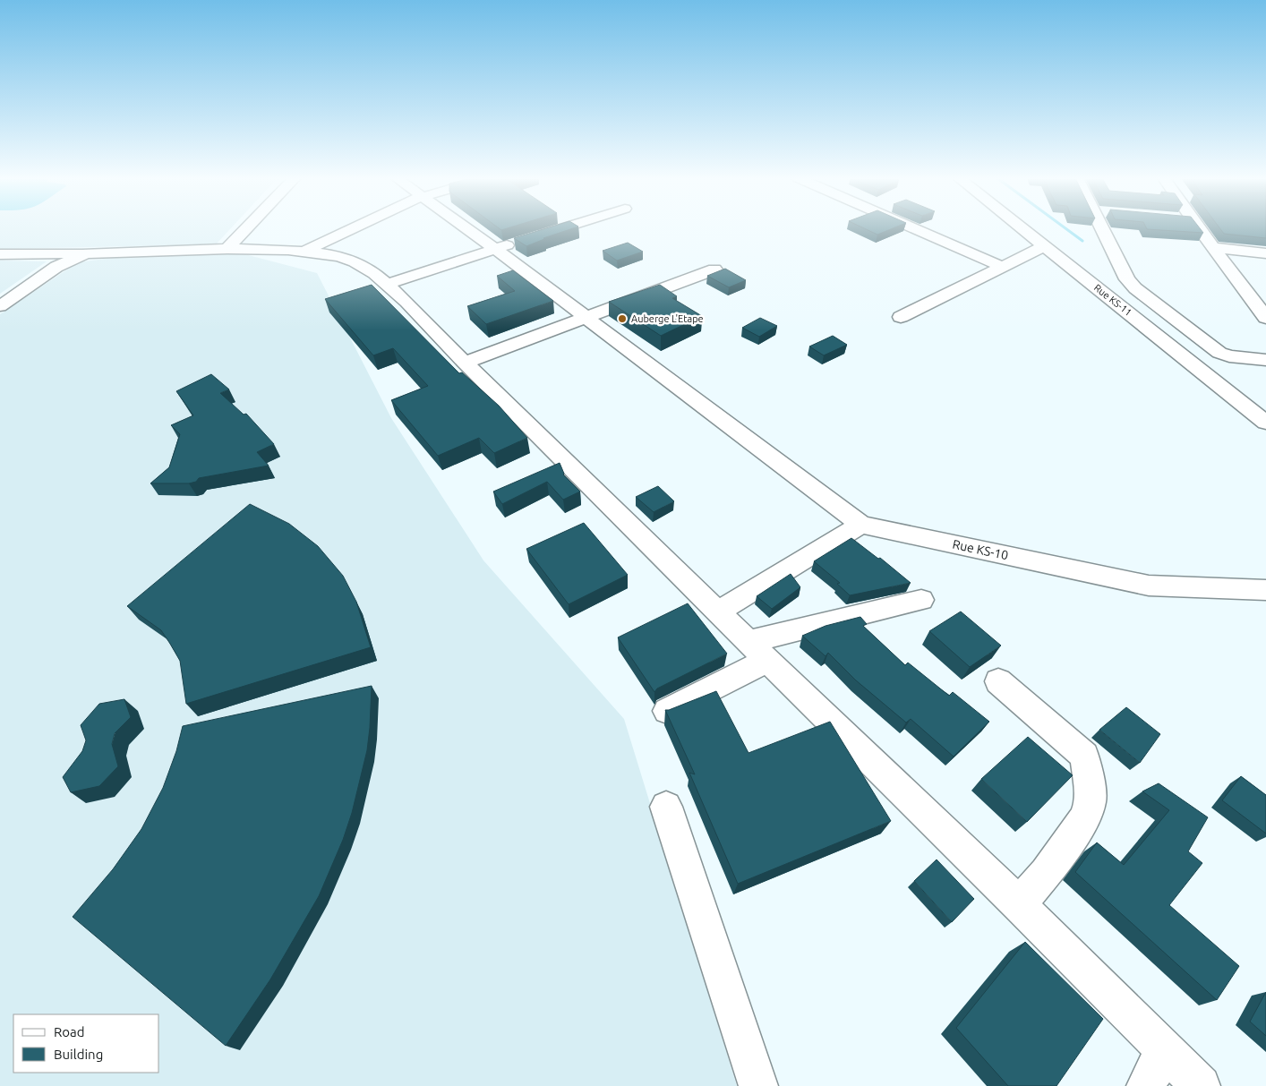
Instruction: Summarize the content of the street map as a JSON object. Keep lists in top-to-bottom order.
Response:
{
  "streets": {
    "street": ["Rue KS-11", "Rue KS-10"]
  },
  "places": ["Auberge L'Etape"],
  "legend": ["Road", "Building"]
}
